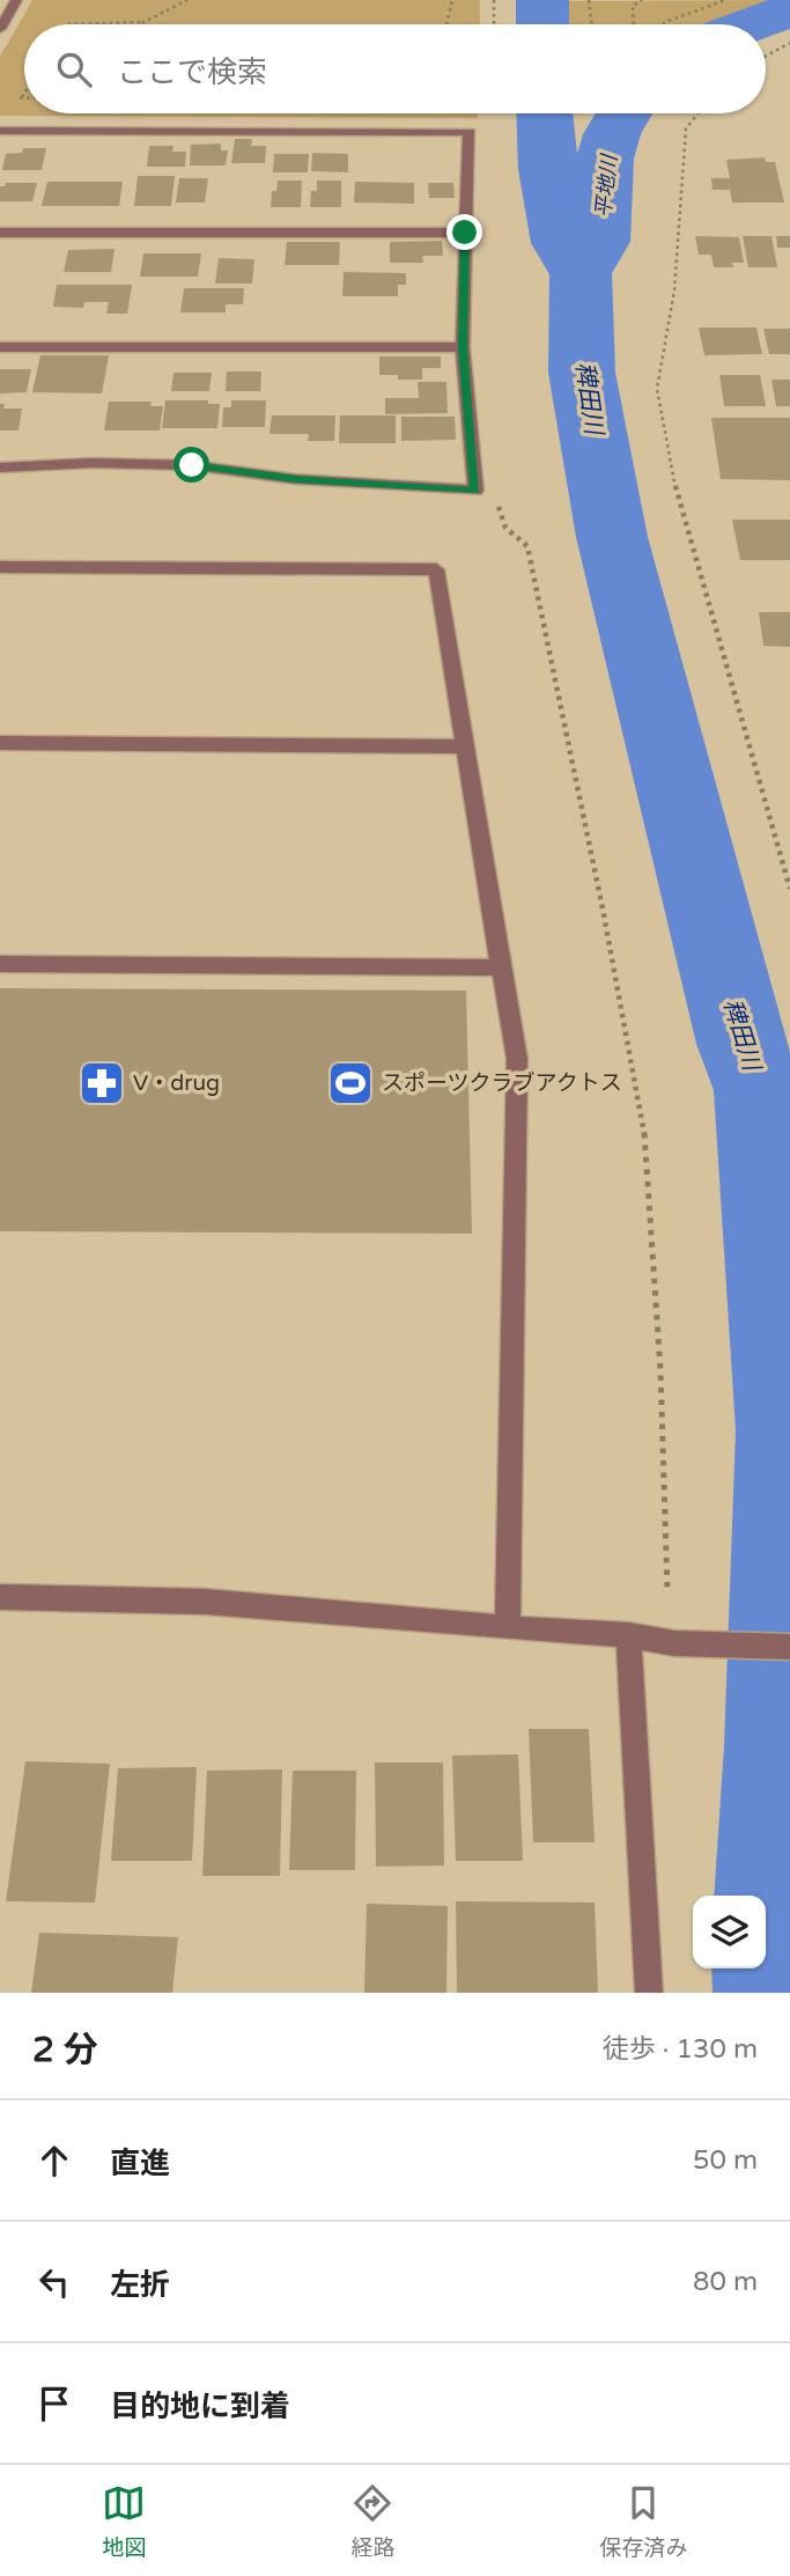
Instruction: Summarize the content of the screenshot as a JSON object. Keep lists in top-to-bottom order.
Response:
{
  "water": ["平地川", "稗田川"],
  "places": {
    "pharmacy": ["V・drug"],
    "sports": ["スポーツクラブアクトス"]
  },
  "page": {
    "search": "ここで検索",
    "heading": ["2 分", "徒歩 · 130 m"],
    "list": [
      ["直進", "50 m"],
      ["左折", "80 m"],
      "目的地に到着"
    ],
    "nav": ["地図", "経路", "保存済み"]
  }
}
